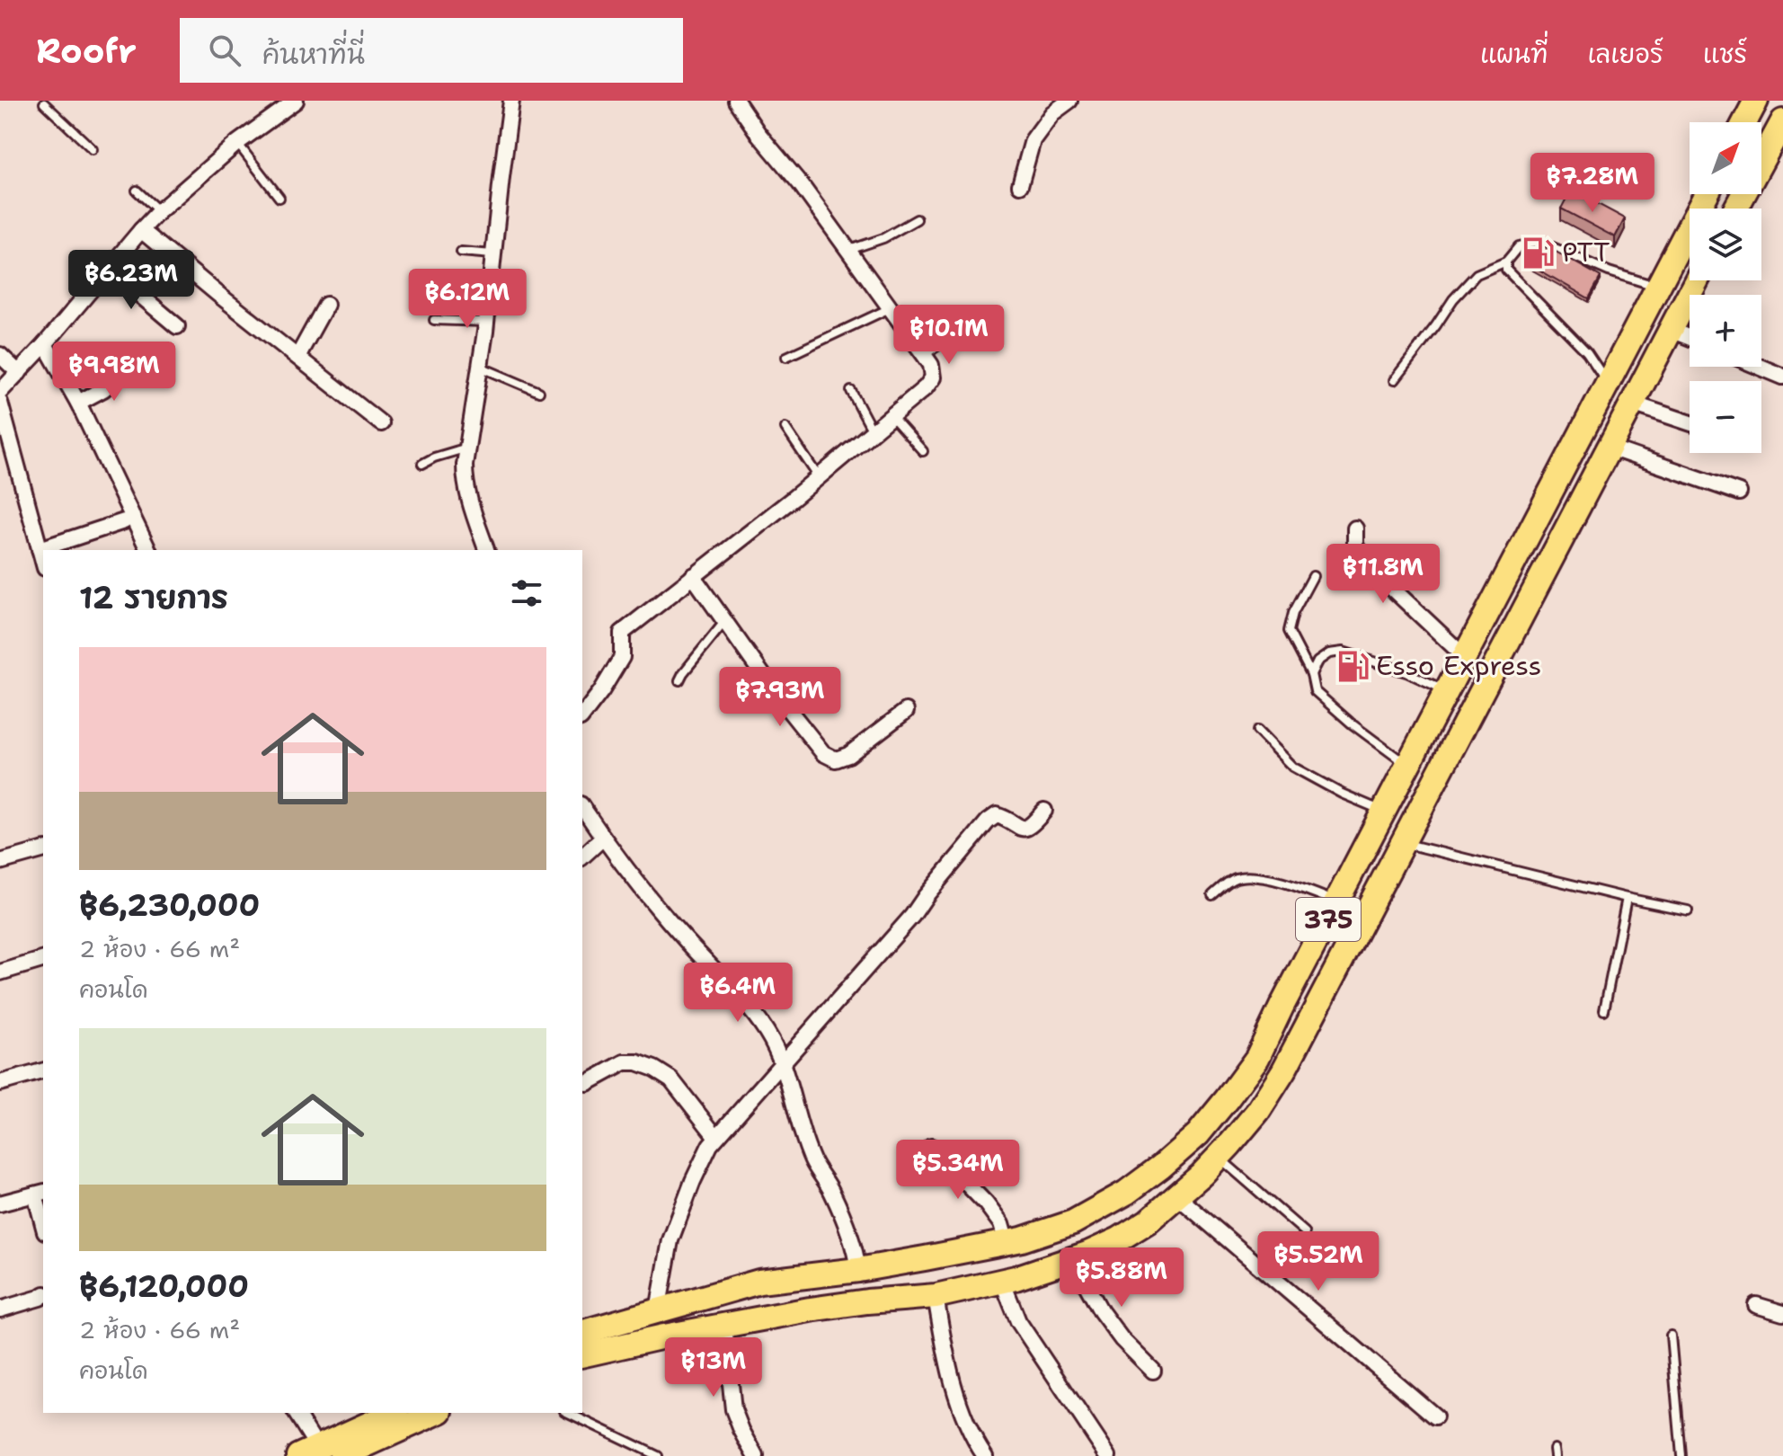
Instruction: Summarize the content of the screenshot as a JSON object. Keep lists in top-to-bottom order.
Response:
{
  "streets": {
    "main road": ["375"]
  },
  "places": {
    "fuel station": ["PTT", "Esso Express"]
  },
  "north": "top right",
  "page": {
    "header": "Roofr",
    "search": "ค้นหาที่นี่",
    "nav": ["แผนที่", "เลเยอร์", "แชร์"],
    "map_buttons": ["+", "−"],
    "price": [
      "฿7.28M",
      "฿6.23M",
      "฿6.12M",
      "฿10.1M",
      "฿9.98M",
      "฿11.8M",
      "฿7.93M",
      "฿6.4M",
      "฿5.34M",
      "฿5.52M",
      "฿5.88M",
      "฿13M"
    ],
    "heading": "12 รายการ",
    "list": [
      {
        "name": "฿6,230,000",
        "note": "2 ห้อง · 66 m² · คอนโด"
      },
      {
        "name": "฿6,120,000",
        "note": "2 ห้อง · 66 m² · คอนโด"
      }
    ]
  }
}
